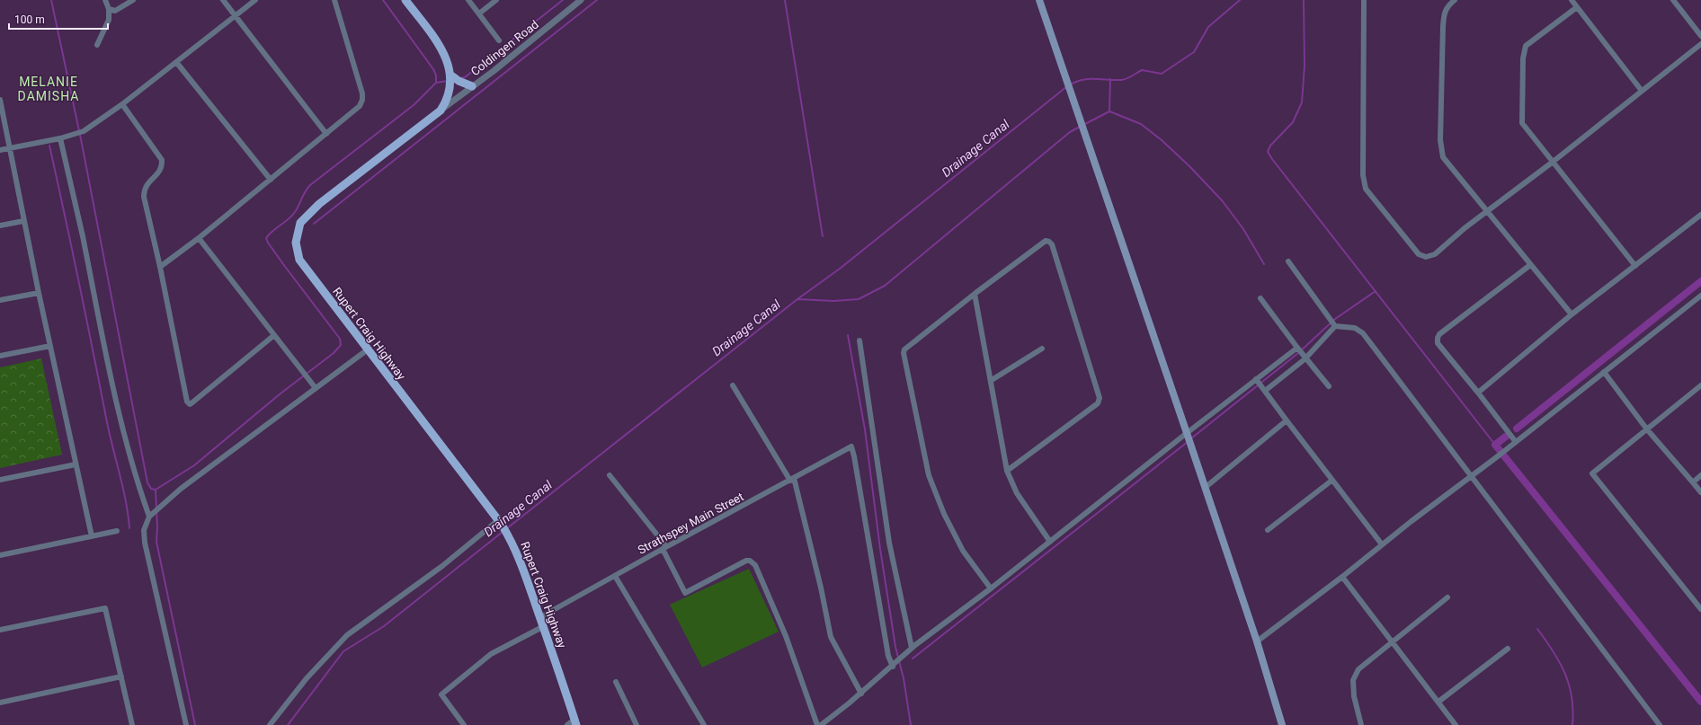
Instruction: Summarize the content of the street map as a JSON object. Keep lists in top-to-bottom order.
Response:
{
  "streets": {
    "main road": ["Rupert Craig Highway"],
    "street": ["Coldingen Road", "Strathspey Main Street"]
  },
  "crossings": [
    ["Coldingen Road", "Rupert Craig Highway"],
    ["Rupert Craig Highway", "Strathspey Main Street"]
  ],
  "districts": ["MELANIE DAMISHA"],
  "water": ["Drainage Canal"],
  "scale_bar": "100 m"
}
